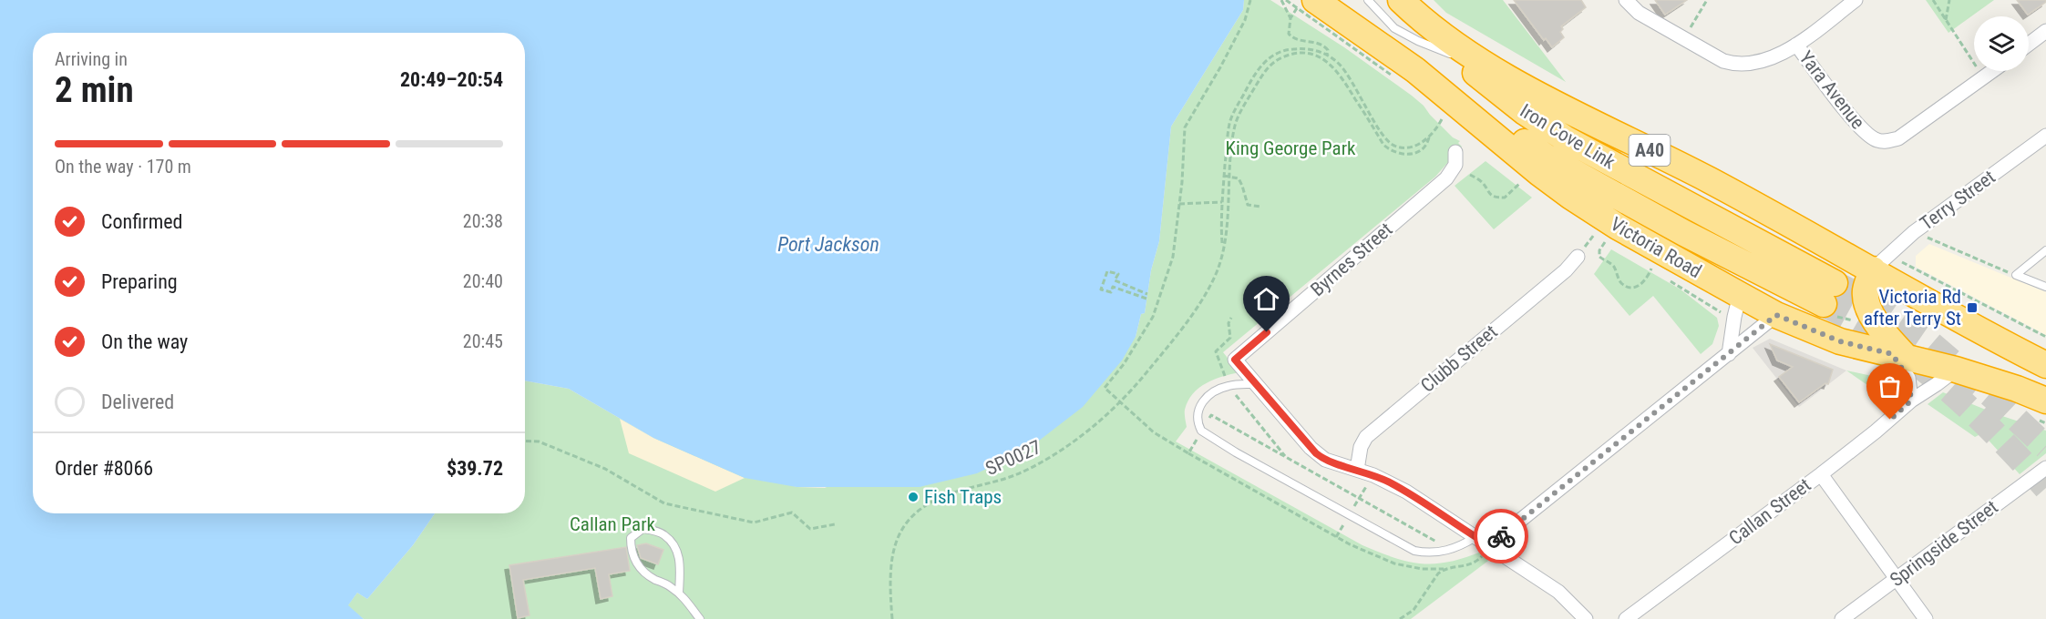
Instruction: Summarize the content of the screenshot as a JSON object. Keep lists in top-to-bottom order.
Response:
{
  "streets": {
    "highway": ["Iron Cove Link", "A40", "Victoria Road"],
    "street": [
      "Yara Avenue",
      "Terry Street",
      "Byrnes Street",
      "Clubb Street",
      "Callan Street",
      "Springside Street"
    ],
    "path": ["SP0027"]
  },
  "crossings": [
    ["Iron Cove Link", "Victoria Road"],
    ["Terry Street", "Victoria Road"],
    ["Victoria Road", "Callan Street"]
  ],
  "water": ["Port Jackson"],
  "parks": ["King George Park", "Callan Park"],
  "places": {
    "transit": ["Victoria Rd after Terry St"],
    "other": ["Fish Traps"]
  },
  "page": {
    "heading": ["2 min", "Arriving in", "20:49–20:54"],
    "panel": ["Order #8066", "$39.72"],
    "bar": "On the way · 170 m",
    "list": [
      ["Confirmed", "20:38"],
      ["Preparing", "20:40"],
      ["On the way", "20:45"],
      "Delivered"
    ]
  }
}
